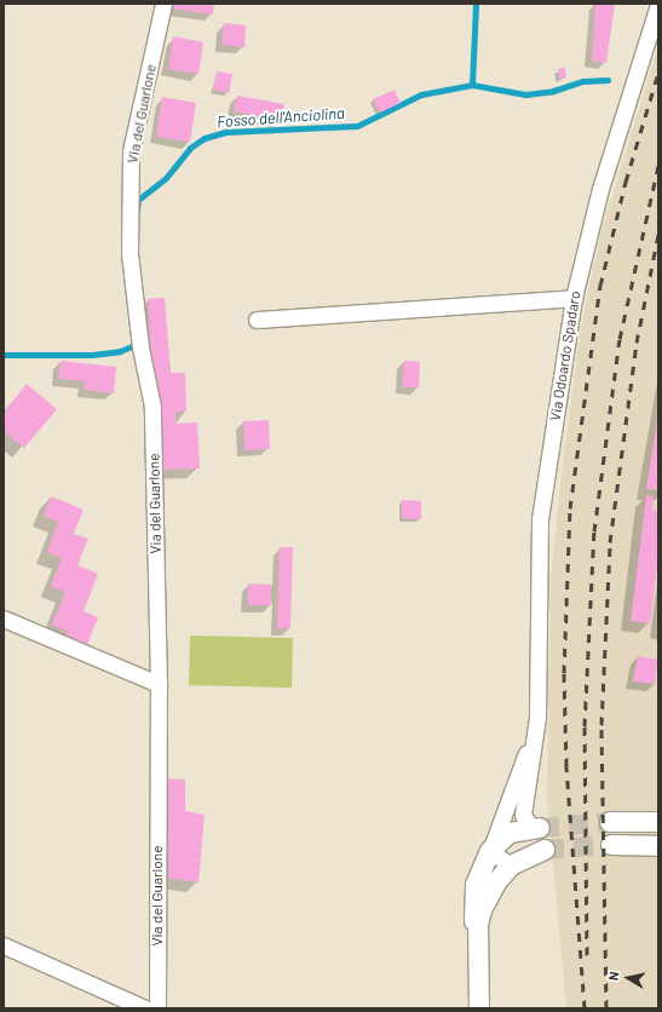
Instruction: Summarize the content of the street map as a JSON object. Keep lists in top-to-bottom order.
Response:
{
  "streets": {
    "street": ["Via del Guarlone", "Via Odoardo Spadaro"]
  },
  "water": ["Fosso dell'Anciolina"],
  "north": "left"
}
